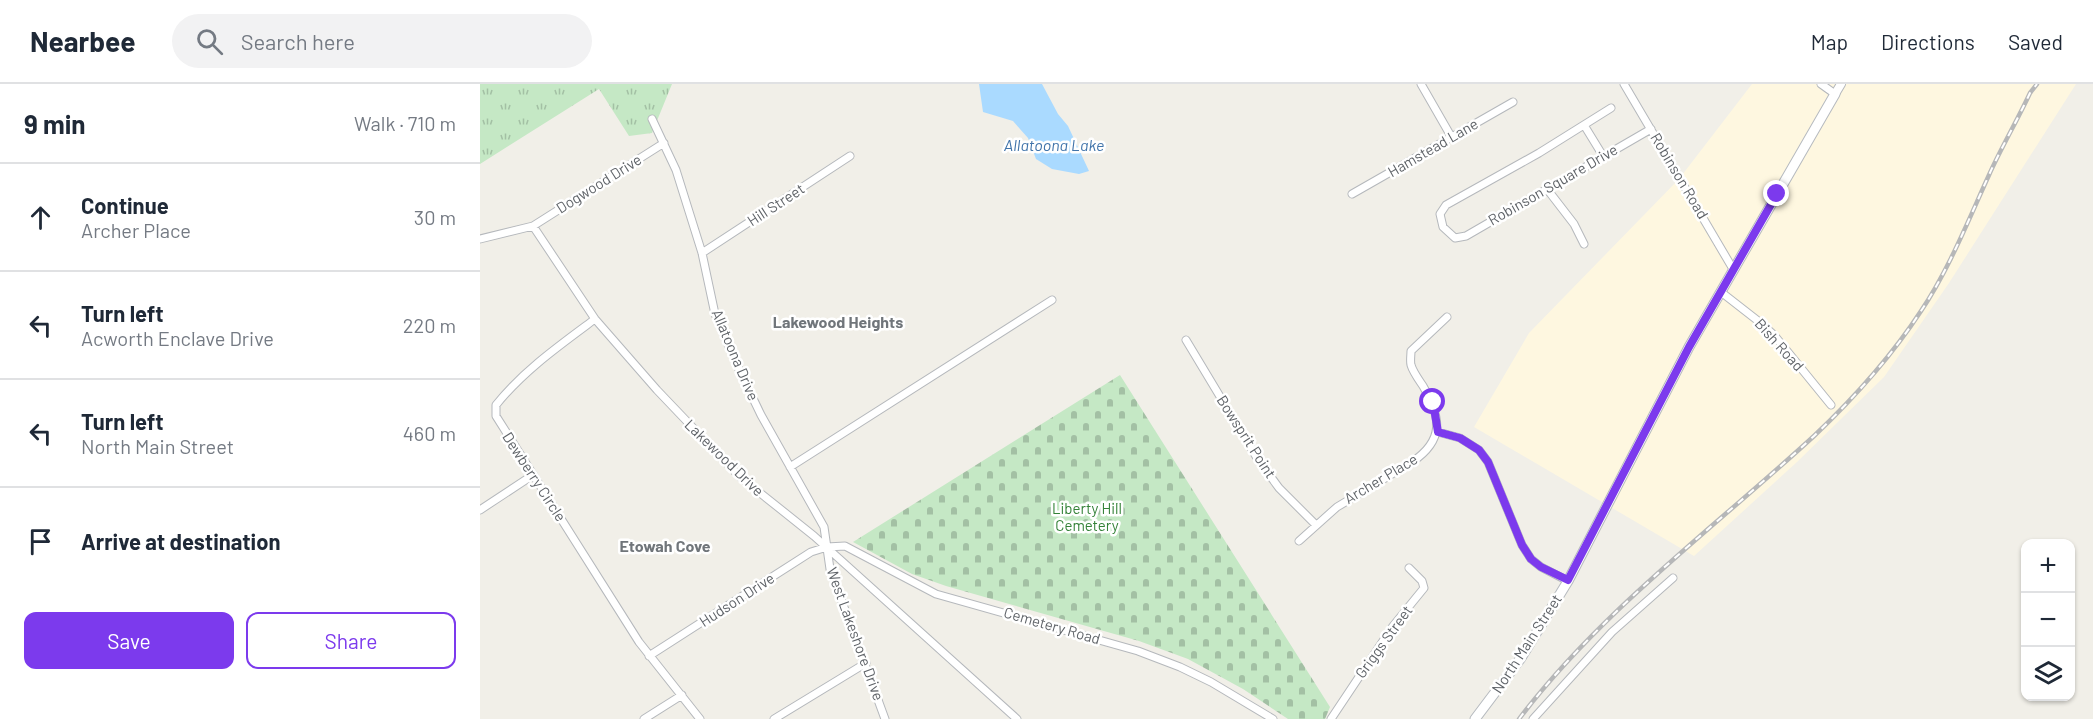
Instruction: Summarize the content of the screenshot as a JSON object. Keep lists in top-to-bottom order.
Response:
{
  "streets": {
    "main road": ["North Main Street"],
    "street": [
      "Hamstead Lane",
      "Robinson Road",
      "Dogwood Drive",
      "Robinson Square Drive",
      "Hill Street",
      "Bish Road",
      "Allatoona Drive",
      "Bowsprit Point",
      "Lakewood Drive",
      "Dewberry Circle",
      "Archer Place",
      "Hudson Drive",
      "Cemetery Road",
      "West Lakeshore Drive",
      "Griggs Street"
    ]
  },
  "crossings": [
    ["Robinson Road", "Robinson Square Drive"],
    ["Robinson Road", "North Main Street"],
    ["Dogwood Drive", "Allatoona Drive"],
    ["Dogwood Drive", "Lakewood Drive"],
    ["Hill Street", "Allatoona Drive"],
    ["Bish Road", "North Main Street"],
    ["Allatoona Drive", "Lakewood Drive"],
    ["Allatoona Drive", "Hudson Drive"],
    ["Allatoona Drive", "Cemetery Road"],
    ["Allatoona Drive", "West Lakeshore Drive"],
    ["Bowsprit Point", "Archer Place"],
    ["Lakewood Drive", "Dewberry Circle"],
    ["Lakewood Drive", "Hudson Drive"],
    ["Lakewood Drive", "Cemetery Road"],
    ["Lakewood Drive", "West Lakeshore Drive"],
    ["Dewberry Circle", "Hudson Drive"],
    ["Hudson Drive", "Cemetery Road"],
    ["Hudson Drive", "West Lakeshore Drive"],
    ["Cemetery Road", "West Lakeshore Drive"]
  ],
  "districts": ["Lakewood Heights", "Etowah Cove"],
  "water": ["Allatoona Lake"],
  "parks": ["Liberty Hill Cemetery"],
  "page": {
    "header": "Nearbee",
    "search": "Search here",
    "nav": ["Map", "Directions", "Saved"],
    "heading": ["9 min", "Walk · 710 m"],
    "list": [
      ["Continue", "Archer Place", "30 m"],
      ["Turn left", "Acworth Enclave Drive", "220 m"],
      ["Turn left", "North Main Street", "460 m"],
      "Arrive at destination"
    ],
    "map_buttons": ["+", "−"],
    "buttons": ["Save", "Share"]
  }
}
